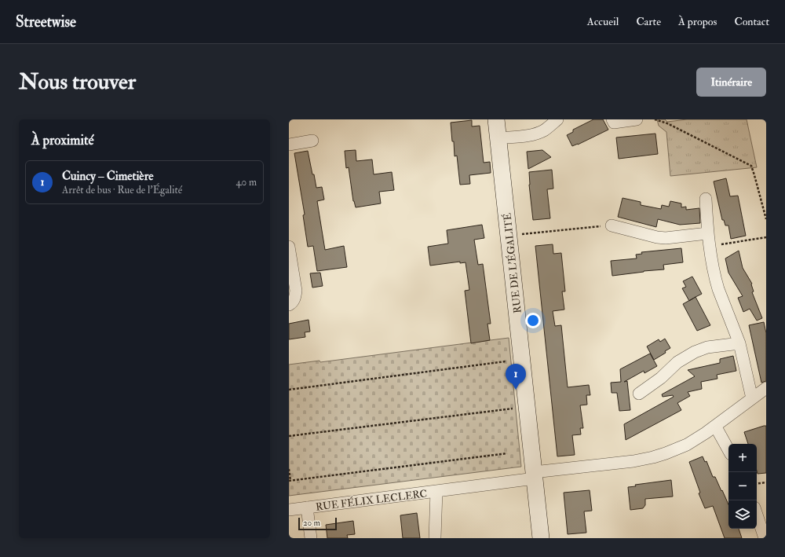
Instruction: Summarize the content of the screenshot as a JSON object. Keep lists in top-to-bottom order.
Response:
{
  "streets": {
    "street": ["RUE DE L'ÉGALITÉ", "RUE FÉLIX LECLERC"]
  },
  "crossings": [
    ["RUE DE L'ÉGALITÉ", "RUE FÉLIX LECLERC"]
  ],
  "scale_bar": "20 m",
  "page": {
    "header": "Streetwise",
    "nav": [
      "Accueil",
      "Carte",
      "À propos",
      "Contact"
    ],
    "buttons": "Itinéraire",
    "title": "Nous trouver",
    "heading": "À proximité",
    "list": [
      {
        "mark": "1",
        "name": "Cuincy – Cimetière",
        "note": "Arrêt de bus · Rue de l'Égalité",
        "value": "40 m"
      }
    ],
    "pins": "1",
    "map_buttons": ["+", "−"],
    "scale": "20 m"
  }
}
